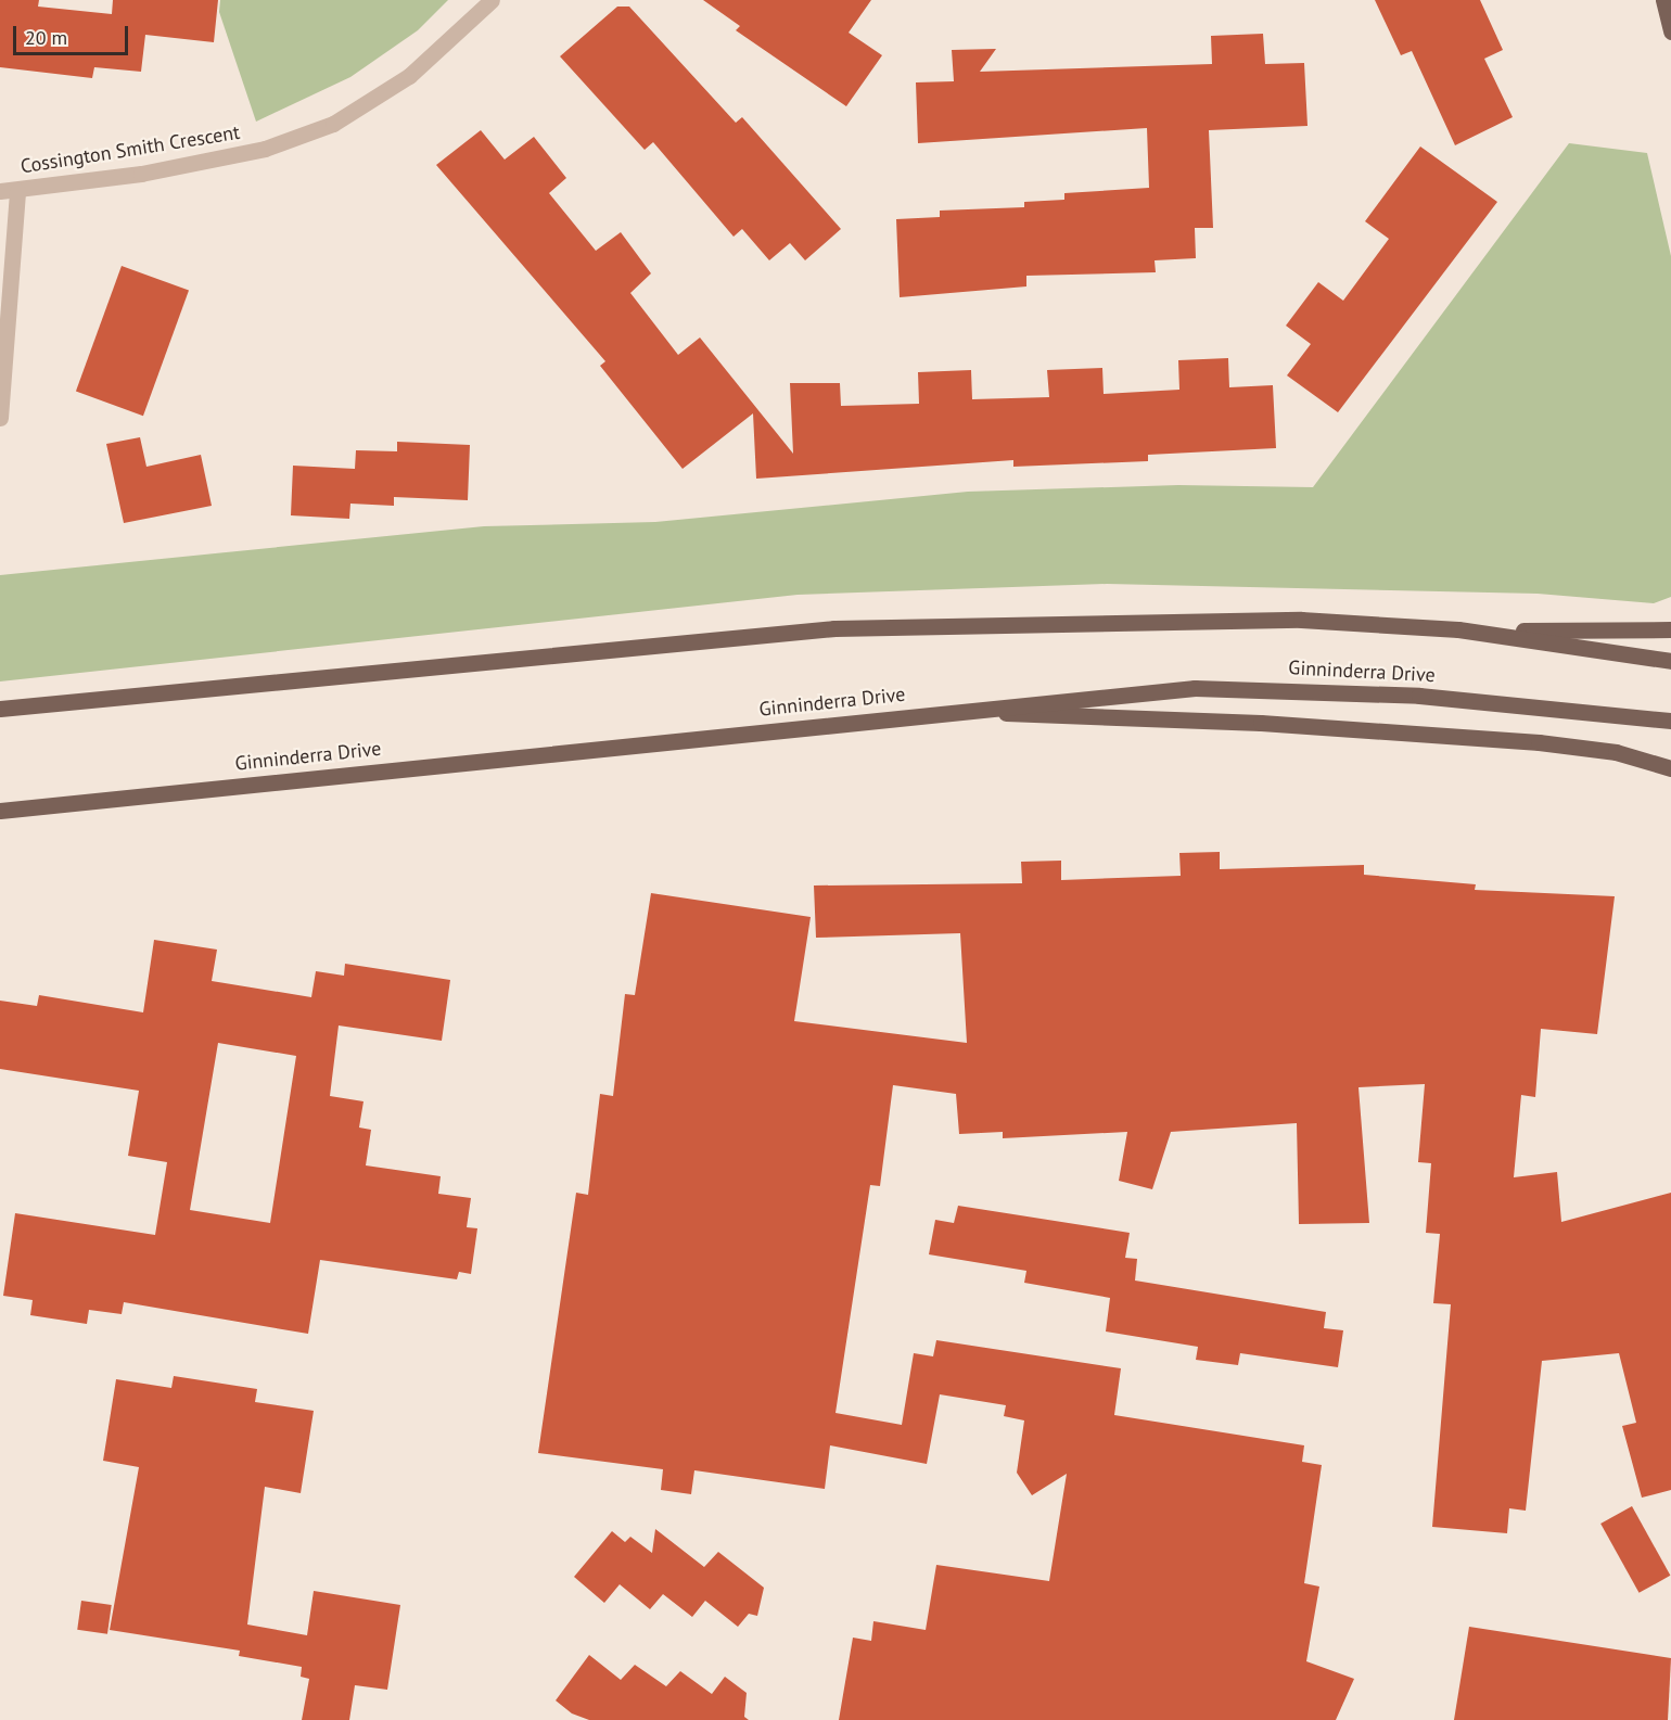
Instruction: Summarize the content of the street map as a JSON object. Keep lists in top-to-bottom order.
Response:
{
  "streets": {
    "main road": ["Ginninderra Drive"],
    "street": ["Cossington Smith Crescent"]
  },
  "scale_bar": "20 m"
}
